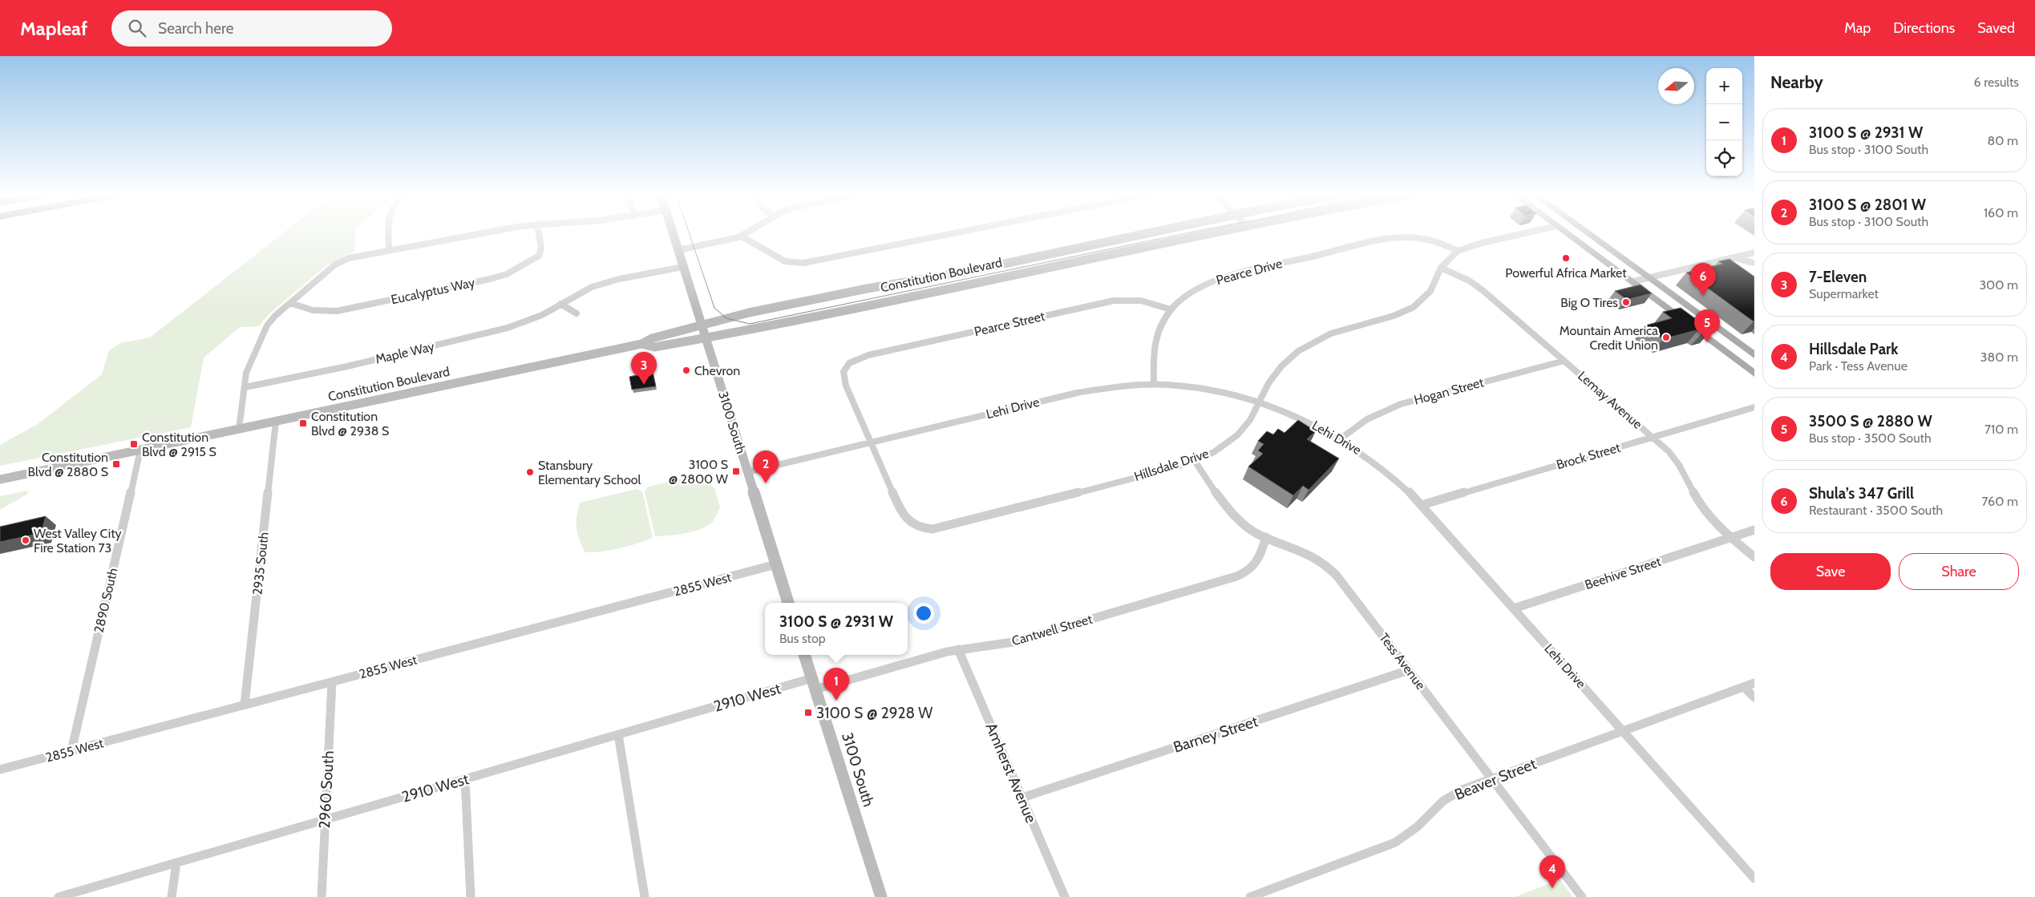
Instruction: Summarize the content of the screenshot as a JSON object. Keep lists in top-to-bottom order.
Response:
{
  "streets": {
    "main road": ["Constitution Boulevard", "3100 South"],
    "street": [
      "Pearce Drive",
      "Eucalyptus Way",
      "Pearce Street",
      "Maple Way",
      "Hogan Street",
      "Lemay Avenue",
      "Lehi Drive",
      "Brock Street",
      "Hillsdale Drive",
      "2935 South",
      "Beehive Street",
      "2855 West",
      "2890 South",
      "Cantwell Street",
      "Tess Avenue",
      "2910 West",
      "Barney Street",
      "Amherst Avenue",
      "Beaver Street",
      "2960 South"
    ]
  },
  "crossings": [
    ["Pearce Drive", "Pearce Street"],
    ["Pearce Drive", "Lehi Drive"],
    ["Pearce Drive", "Hillsdale Drive"],
    ["Constitution Boulevard", "3100 South"],
    ["Constitution Boulevard", "2935 South"],
    ["Constitution Boulevard", "2890 South"],
    ["Maple Way", "3100 South"],
    ["Hogan Street", "Lemay Avenue"],
    ["Hogan Street", "Lehi Drive"],
    ["Lemay Avenue", "Brock Street"],
    ["Lemay Avenue", "Hillsdale Drive"],
    ["Lemay Avenue", "Beehive Street"],
    ["Lehi Drive", "3100 South"],
    ["Lehi Drive", "Brock Street"],
    ["Lehi Drive", "Hillsdale Drive"],
    ["Lehi Drive", "Beehive Street"],
    ["Lehi Drive", "Beaver Street"],
    ["3100 South", "2855 West"],
    ["3100 South", "Cantwell Street"],
    ["3100 South", "2910 West"],
    ["Hillsdale Drive", "Tess Avenue"],
    ["2935 South", "2855 West"],
    ["2855 West", "2890 South"],
    ["2855 West", "2960 South"],
    ["Cantwell Street", "Tess Avenue"],
    ["Cantwell Street", "2910 West"],
    ["Cantwell Street", "Amherst Avenue"],
    ["Tess Avenue", "Barney Street"],
    ["Tess Avenue", "Beaver Street"],
    ["2910 West", "2960 South"],
    ["Barney Street", "Amherst Avenue"]
  ],
  "places": {
    "other": [
      "Powerful Africa Market",
      "Big O Tires",
      "Mountain America Credit Union",
      "Chevron",
      "Stansbury Elementary School",
      "West Valley City Fire Station 73"
    ],
    "transit": [
      "Constitution Blvd @ 2938 S",
      "Constitution Blvd @ 2915 S",
      "Constitution Blvd @ 2880 S",
      "3100 S @ 2800 W",
      "3100 S @ 2928 W"
    ]
  },
  "north": "left",
  "page": {
    "header": "Mapleaf",
    "search": "Search here",
    "nav": ["Map", "Directions", "Saved"],
    "heading": ["Nearby", "6 results"],
    "map_buttons": ["+", "−"],
    "list": [
      {
        "mark": "1",
        "name": "3100 S @ 2931 W",
        "note": "Bus stop · 3100 South",
        "value": "80 m"
      },
      {
        "mark": "2",
        "name": "3100 S @ 2801 W",
        "note": "Bus stop · 3100 South",
        "value": "160 m"
      },
      {
        "mark": "3",
        "name": "7-Eleven",
        "note": "Supermarket",
        "value": "300 m"
      },
      {
        "mark": "4",
        "name": "Hillsdale Park",
        "note": "Park · Tess Avenue",
        "value": "380 m"
      },
      {
        "mark": "5",
        "name": "3500 S @ 2880 W",
        "note": "Bus stop · 3500 South",
        "value": "710 m"
      },
      {
        "mark": "6",
        "name": "Shula’s 347 Grill",
        "note": "Restaurant · 3500 South",
        "value": "760 m"
      }
    ],
    "pins": [
      "6",
      "5",
      "3",
      "2",
      "1",
      "4"
    ],
    "buttons": ["Save", "Share"],
    "popup": ["3100 S @ 2931 W", "Bus stop"]
  }
}
